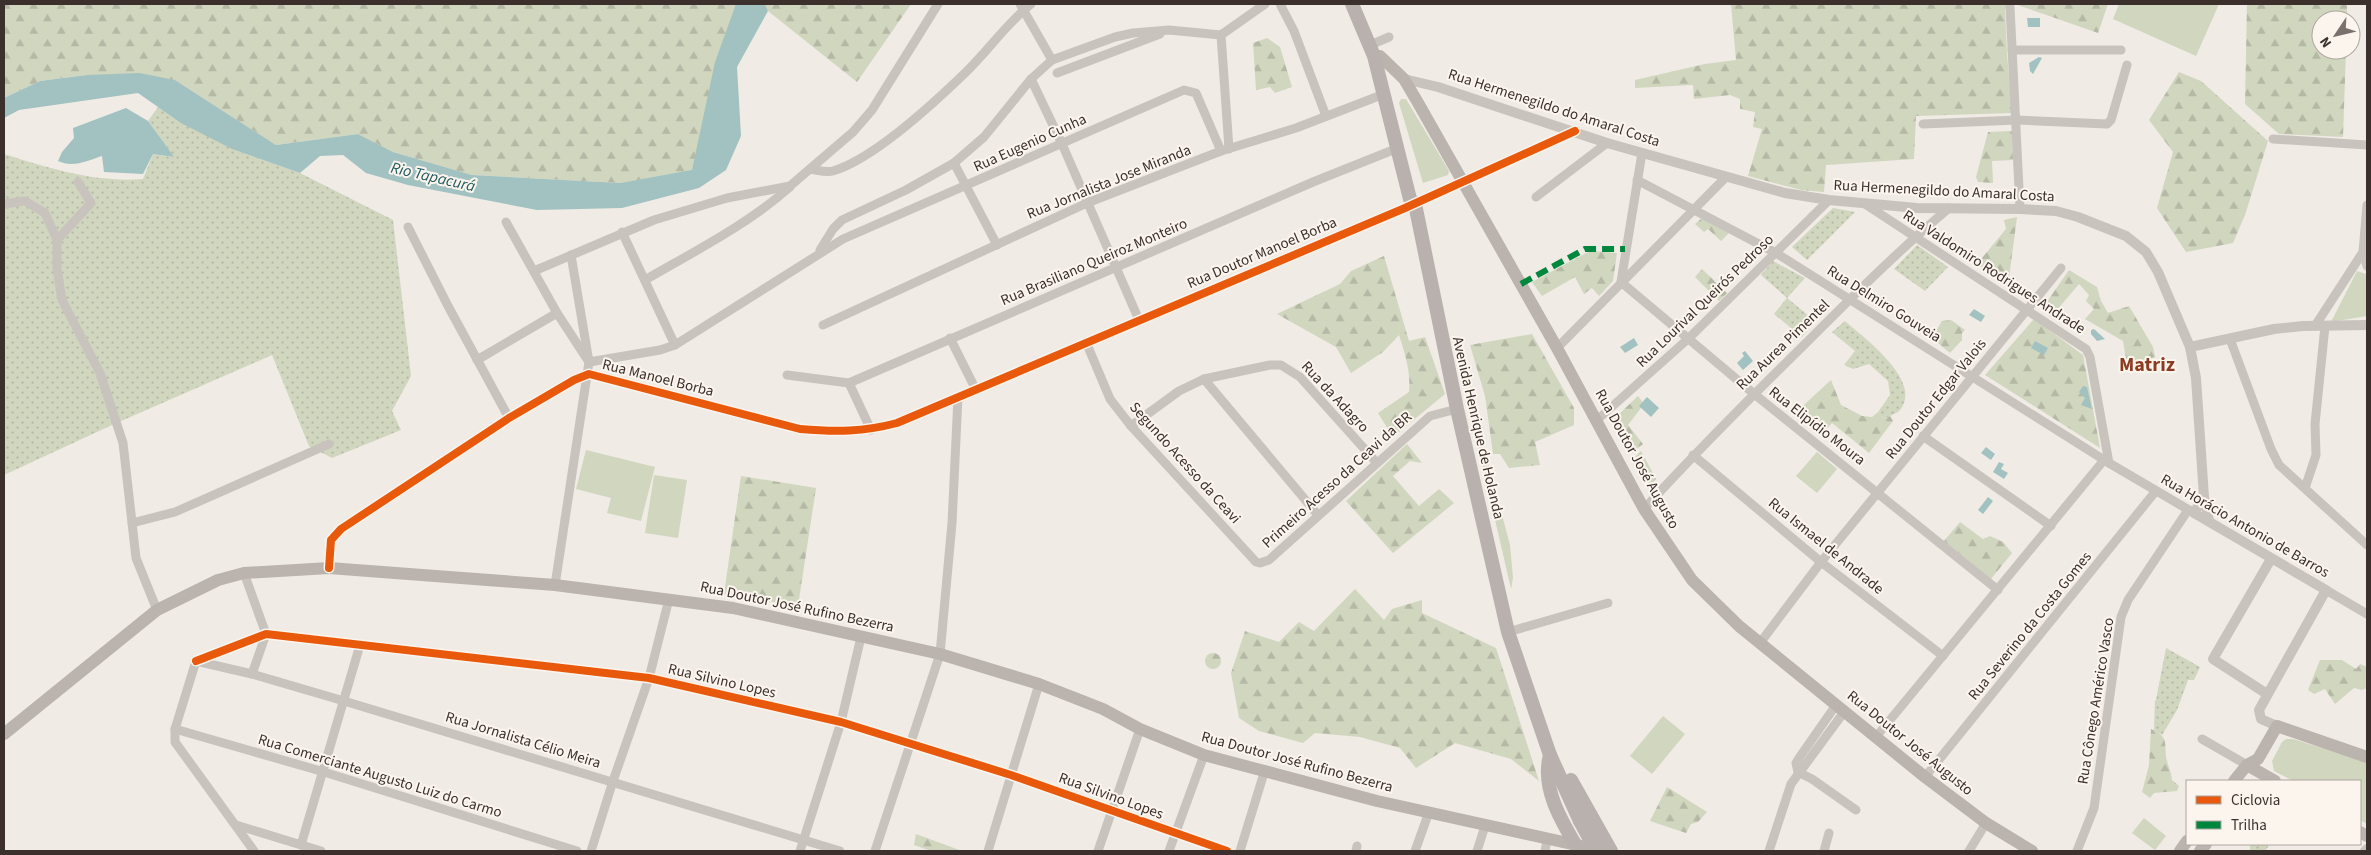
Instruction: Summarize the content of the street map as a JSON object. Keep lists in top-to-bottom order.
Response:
{
  "streets": {
    "main road": ["Avenida Henrique de Holanda", "Rua Doutor José Augusto", "Rua Doutor José Rufino Bezerra"],
    "street": [
      "Rua Hermenegildo do Amaral Costa",
      "Rua Eugenio Cunha",
      "Rua Jornalista Jose Miranda",
      "Rua Doutor Manoel Borba",
      "Rua Brasiliano Queiroz Monteiro",
      "Rua Valdomiro Rodrigues Andrade",
      "Rua Lourival Queirós Pedroso",
      "Rua Delmiro Gouveia",
      "Rua Aurea Pimentel",
      "Rua Manoel Borba",
      "Rua da Adagro",
      "Rua Doutor Edgar Valois",
      "Rua Elipídio Moura",
      "Segundo Acesso da Ceavi",
      "Primeiro Acesso da Ceavi da BR",
      "Rua Horácio Antonio de Barros",
      "Rua Ismael de Andrade",
      "Rua Severino da Costa Gomes",
      "Rua Silvino Lopes",
      "Rua Cônego Américo Vasco",
      "Rua Jornalista Célio Meira",
      "Rua Comerciante Augusto Luiz do Carmo"
    ]
  },
  "crossings": [
    ["Rua Hermenegildo do Amaral Costa", "Rua Doutor Manoel Borba"],
    ["Rua Hermenegildo do Amaral Costa", "Rua Valdomiro Rodrigues Andrade"],
    ["Rua Hermenegildo do Amaral Costa", "Rua Lourival Queirós Pedroso"],
    ["Rua Hermenegildo do Amaral Costa", "Rua Aurea Pimentel"],
    ["Rua Hermenegildo do Amaral Costa", "Rua Doutor José Augusto"],
    ["Rua Hermenegildo do Amaral Costa", "Rua Horácio Antonio de Barros"],
    ["Rua Eugenio Cunha", "Rua Jornalista Jose Miranda"],
    ["Rua Jornalista Jose Miranda", "Avenida Henrique de Holanda"],
    ["Rua Doutor Manoel Borba", "Rua Manoel Borba"],
    ["Rua Doutor Manoel Borba", "Avenida Henrique de Holanda"],
    ["Rua Doutor Manoel Borba", "Rua Doutor José Augusto"],
    ["Rua Doutor Manoel Borba", "Segundo Acesso da Ceavi"],
    ["Rua Brasiliano Queiroz Monteiro", "Avenida Henrique de Holanda"],
    ["Rua Valdomiro Rodrigues Andrade", "Rua Delmiro Gouveia"],
    ["Rua Valdomiro Rodrigues Andrade", "Rua Aurea Pimentel"],
    ["Rua Valdomiro Rodrigues Andrade", "Rua Doutor Edgar Valois"],
    ["Rua Valdomiro Rodrigues Andrade", "Rua Horácio Antonio de Barros"],
    ["Rua Lourival Queirós Pedroso", "Rua Delmiro Gouveia"],
    ["Rua Lourival Queirós Pedroso", "Rua Elipídio Moura"],
    ["Rua Lourival Queirós Pedroso", "Rua Doutor José Augusto"],
    ["Rua Delmiro Gouveia", "Rua Aurea Pimentel"],
    ["Rua Delmiro Gouveia", "Rua Doutor Edgar Valois"],
    ["Rua Delmiro Gouveia", "Rua Horácio Antonio de Barros"],
    ["Rua Aurea Pimentel", "Rua Elipídio Moura"],
    ["Rua Aurea Pimentel", "Rua Doutor José Augusto"],
    ["Rua Aurea Pimentel", "Rua Ismael de Andrade"],
    ["Rua Manoel Borba", "Rua Doutor José Rufino Bezerra"],
    ["Rua da Adagro", "Segundo Acesso da Ceavi"],
    ["Rua da Adagro", "Primeiro Acesso da Ceavi da BR"],
    ["Rua Doutor Edgar Valois", "Rua Elipídio Moura"],
    ["Rua Doutor Edgar Valois", "Rua Doutor José Augusto"],
    ["Rua Doutor Edgar Valois", "Rua Ismael de Andrade"],
    ["Avenida Henrique de Holanda", "Primeiro Acesso da Ceavi da BR"],
    ["Rua Doutor José Augusto", "Rua Severino da Costa Gomes"],
    ["Segundo Acesso da Ceavi", "Primeiro Acesso da Ceavi da BR"],
    ["Rua Horácio Antonio de Barros", "Rua Severino da Costa Gomes"],
    ["Rua Horácio Antonio de Barros", "Rua Cônego Américo Vasco"],
    ["Rua Silvino Lopes", "Rua Jornalista Célio Meira"]
  ],
  "districts": ["Matriz"],
  "water": ["Rio Tapacurá"],
  "legend": ["Ciclovia", "Trilha"],
  "north": "bottom left"
}
